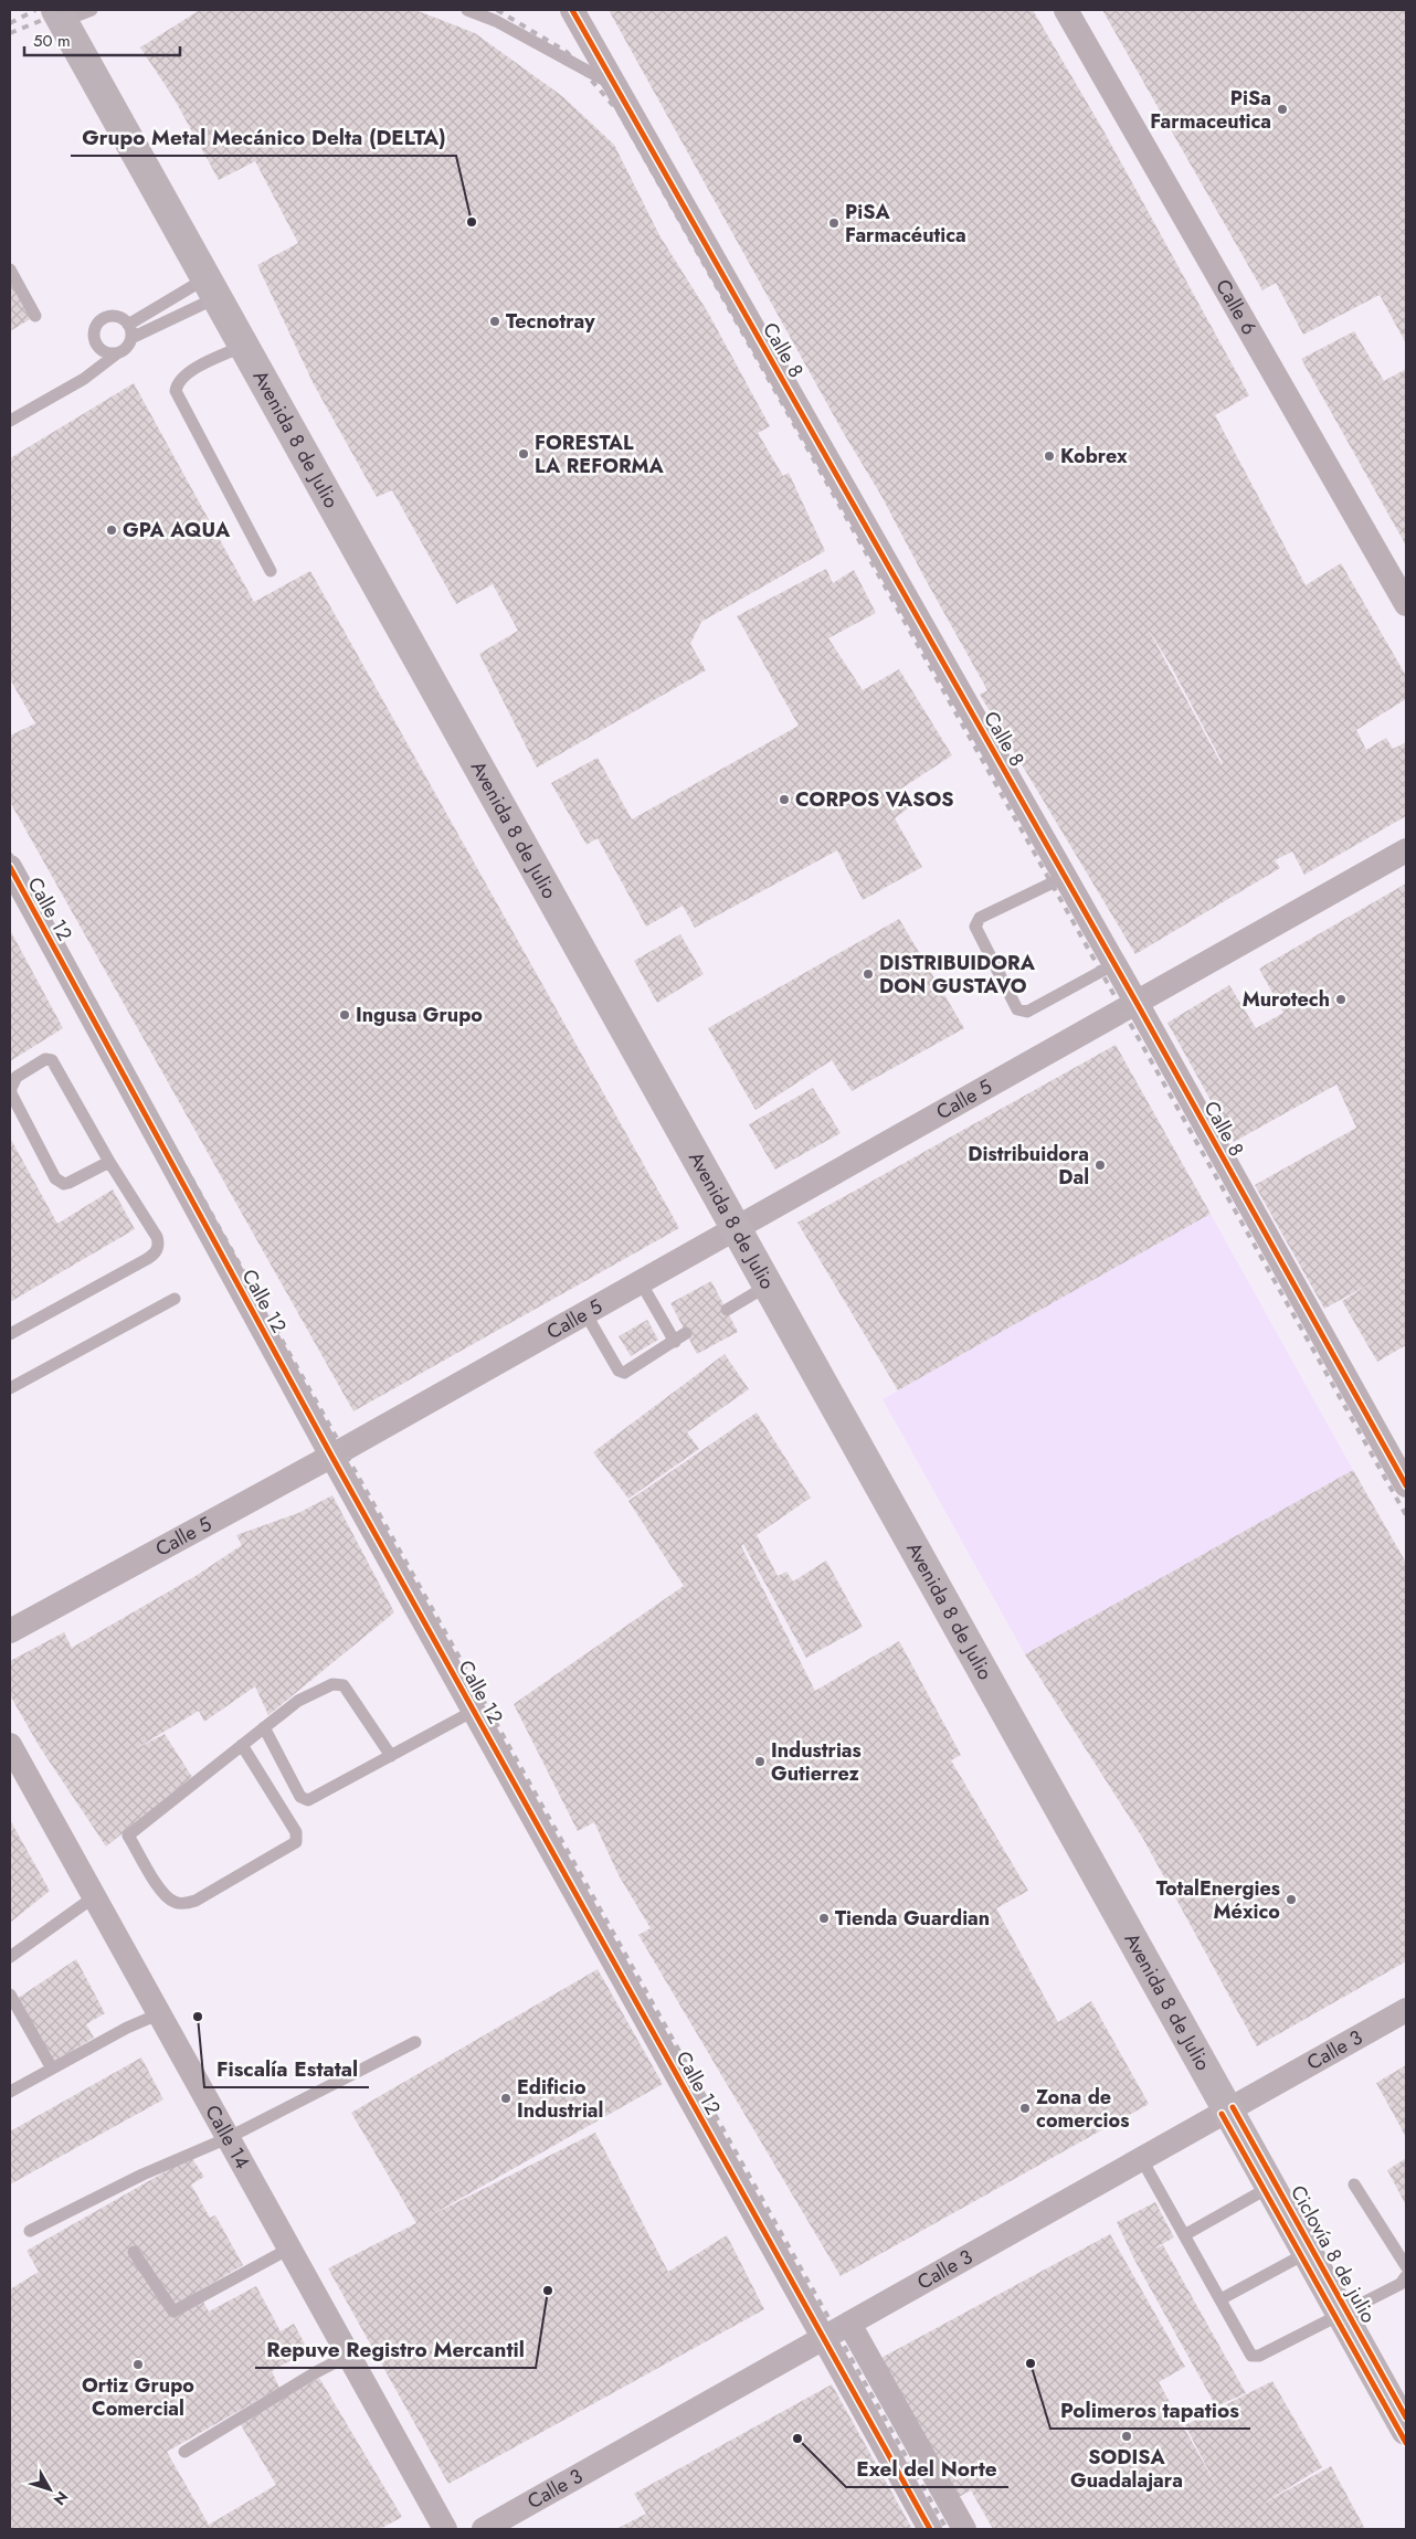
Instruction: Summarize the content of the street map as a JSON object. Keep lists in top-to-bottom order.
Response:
{
  "streets": {
    "main road": ["Avenida 8 de Julio"],
    "street": [
      "Calle 6",
      "Calle 8",
      "Calle 12",
      "Calle 5",
      "Calle 3",
      "Calle 14"
    ],
    "cycle path": ["Ciclovía 8 de julio"]
  },
  "crossings": [
    ["Calle 8", "Calle 5"],
    ["Avenida 8 de Julio", "Calle 5"],
    ["Avenida 8 de Julio", "Calle 3"],
    ["Calle 12", "Calle 5"],
    ["Calle 12", "Calle 3"]
  ],
  "places": [
    "PiSa Farmaceutica",
    "Grupo Metal Mecánico Delta (DELTA)",
    "PiSA Farmacéutica",
    "Tecnotray",
    "FORESTAL LA REFORMA",
    "Kobrex",
    "GPA AQUA",
    "CORPOS VASOS",
    "DISTRIBUIDORA DON GUSTAVO",
    "Murotech",
    "Ingusa Grupo",
    "Distribuidora Dal",
    "Industrias Gutierrez",
    "TotalEnergies México",
    "Tienda Guardian",
    "Fiscalía Estatal",
    "Edificio Industrial",
    "Zona de comercios",
    "Repuve Registro Mercantil",
    "Polimeros tapatios",
    "Ortiz Grupo Comercial",
    "SODISA Guadalajara",
    "Exel del Norte"
  ],
  "scale_bar": "50 m",
  "north": "bottom right"
}
